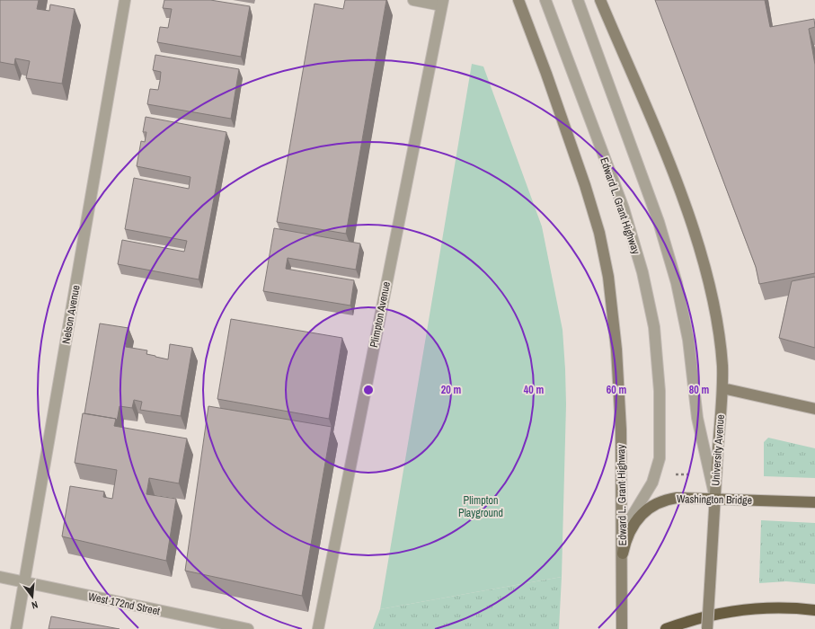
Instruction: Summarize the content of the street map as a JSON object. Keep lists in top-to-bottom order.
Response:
{
  "streets": {
    "main road": ["Edward L. Grant Highway", "University Avenue", "Washington Bridge"],
    "street": ["Nelson Avenue", "Plimpton Avenue", "West 172nd Street"]
  },
  "crossings": [
    ["Edward L. Grant Highway", "Washington Bridge"],
    ["Nelson Avenue", "West 172nd Street"],
    ["University Avenue", "Washington Bridge"]
  ],
  "parks": ["Plimpton Playground"],
  "north": "bottom",
  "rings": [
    "20 m",
    "40 m",
    "60 m",
    "80 m"
  ]
}
